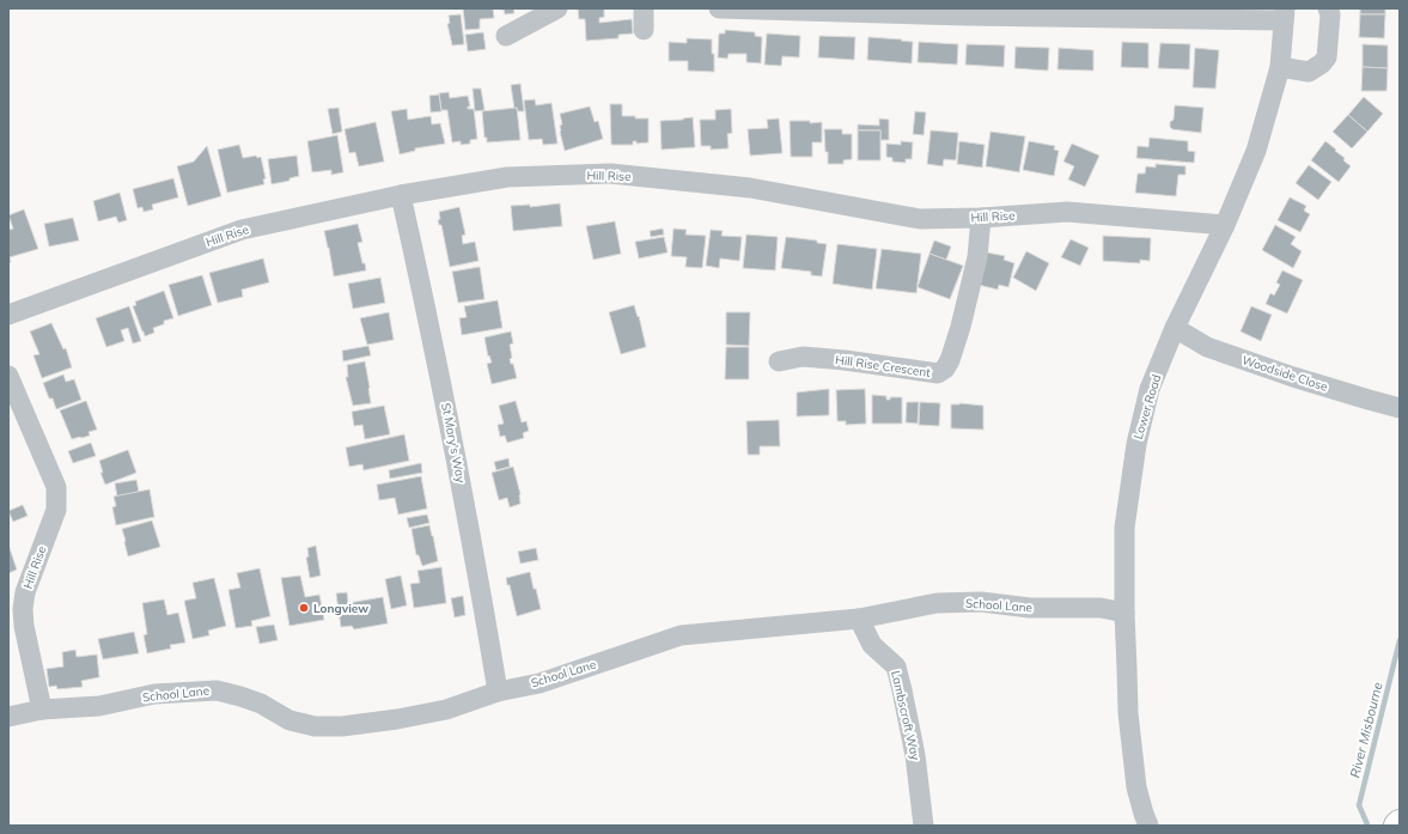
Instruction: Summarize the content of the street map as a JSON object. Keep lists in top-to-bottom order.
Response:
{
  "streets": {
    "street": [
      "Hill Rise",
      "Hill Rise Crescent",
      "Woodside Close",
      "Lower Road",
      "St Mary's Way",
      "School Lane",
      "Lambscroft Way"
    ]
  },
  "crossings": [
    ["Hill Rise", "Hill Rise Crescent"],
    ["Hill Rise", "Lower Road"],
    ["Hill Rise", "St Mary's Way"],
    ["Hill Rise", "School Lane"],
    ["Woodside Close", "Lower Road"],
    ["Lower Road", "School Lane"],
    ["St Mary's Way", "School Lane"],
    ["School Lane", "Lambscroft Way"]
  ],
  "water": ["River Misbourne"],
  "places": ["Longview"]
}
